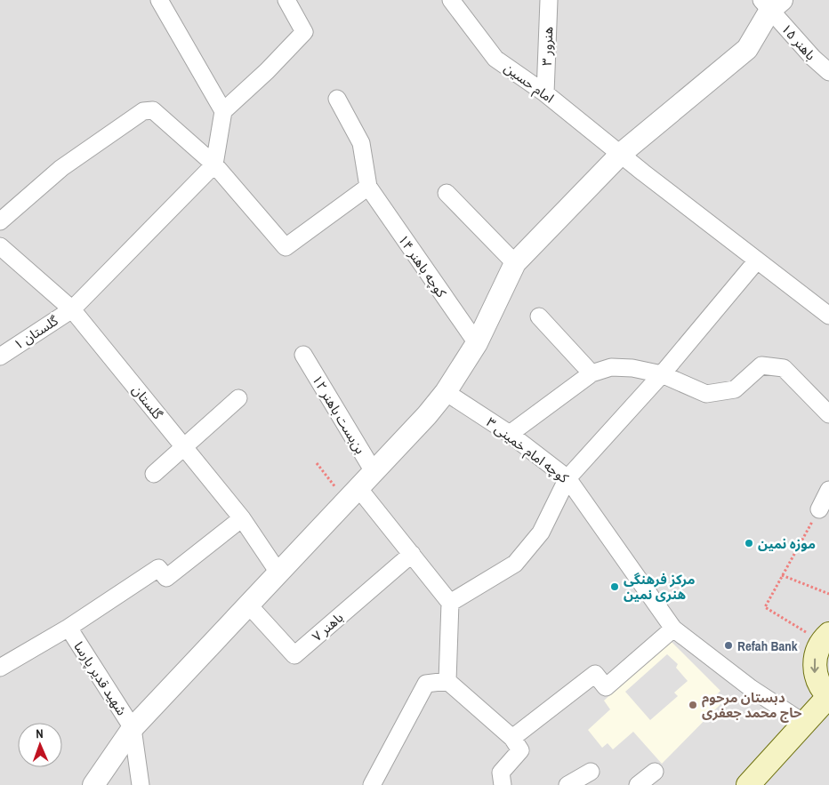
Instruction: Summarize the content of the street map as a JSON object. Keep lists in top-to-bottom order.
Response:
{
  "streets": {
    "street": [
      "باهنر ۱۵",
      "هنرور ۳",
      "امام حسین",
      "کوچه باهنر ۱۴",
      "گلستان ۱",
      "گلستان",
      "بن‌بست باهنر ۱۲",
      "کوچه امام خمینی ۳",
      "باهنر ۷",
      "شهید قدیر پارسا"
    ]
  },
  "crossings": [
    ["هنرور ۳", "امام حسین"],
    ["گلستان ۱", "گلستان"]
  ],
  "places": [
    "موزه نمین",
    "مرکز فرهنگی هنری نمین",
    "Refah Bank",
    "دبستان مرحوم حاج محمد جعفری"
  ],
  "north": "top"
}
